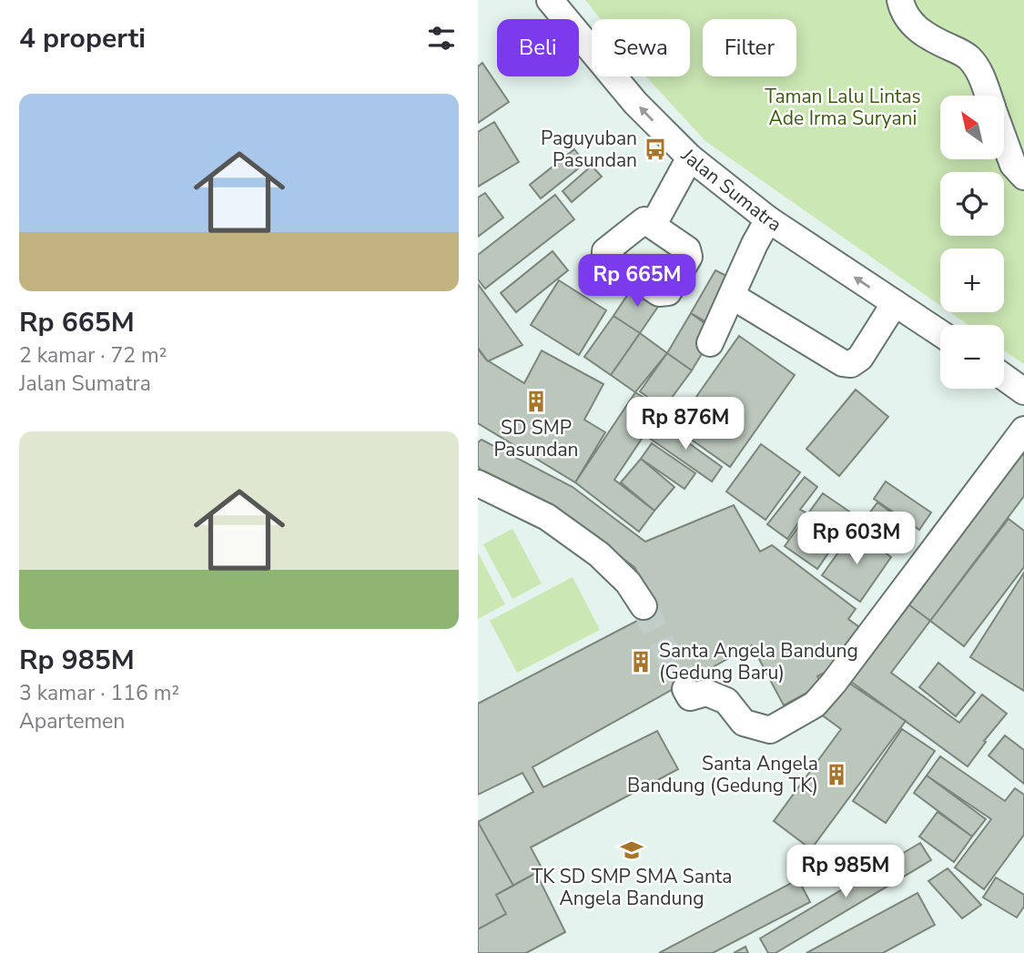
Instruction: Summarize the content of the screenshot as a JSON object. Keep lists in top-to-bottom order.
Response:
{
  "streets": {
    "street": ["Jalan Sumatra"]
  },
  "one_way": ["Jalan Sumatra"],
  "parks": ["Taman Lalu Lintas Ade Irma Suryani"],
  "places": {
    "bus stop": ["Paguyuban Pasundan"],
    "building": ["SD SMP Pasundan", "Santa Angela Bandung (Gedung Baru)", "Santa Angela Bandung (Gedung TK)"],
    "school or university": ["TK SD SMP SMA Santa Angela Bandung"]
  },
  "north": "top left",
  "page": {
    "heading": "4 properti",
    "chip": ["Beli", "Sewa", "Filter"],
    "list": [
      {
        "name": "Rp 665M",
        "note": "2 kamar · 72 m² · Jalan Sumatra"
      },
      {
        "name": "Rp 985M",
        "note": "3 kamar · 116 m² · Apartemen"
      }
    ],
    "map_buttons": ["+", "−"],
    "price": [
      "Rp 665M",
      "Rp 876M",
      "Rp 603M",
      "Rp 985M"
    ]
  }
}
